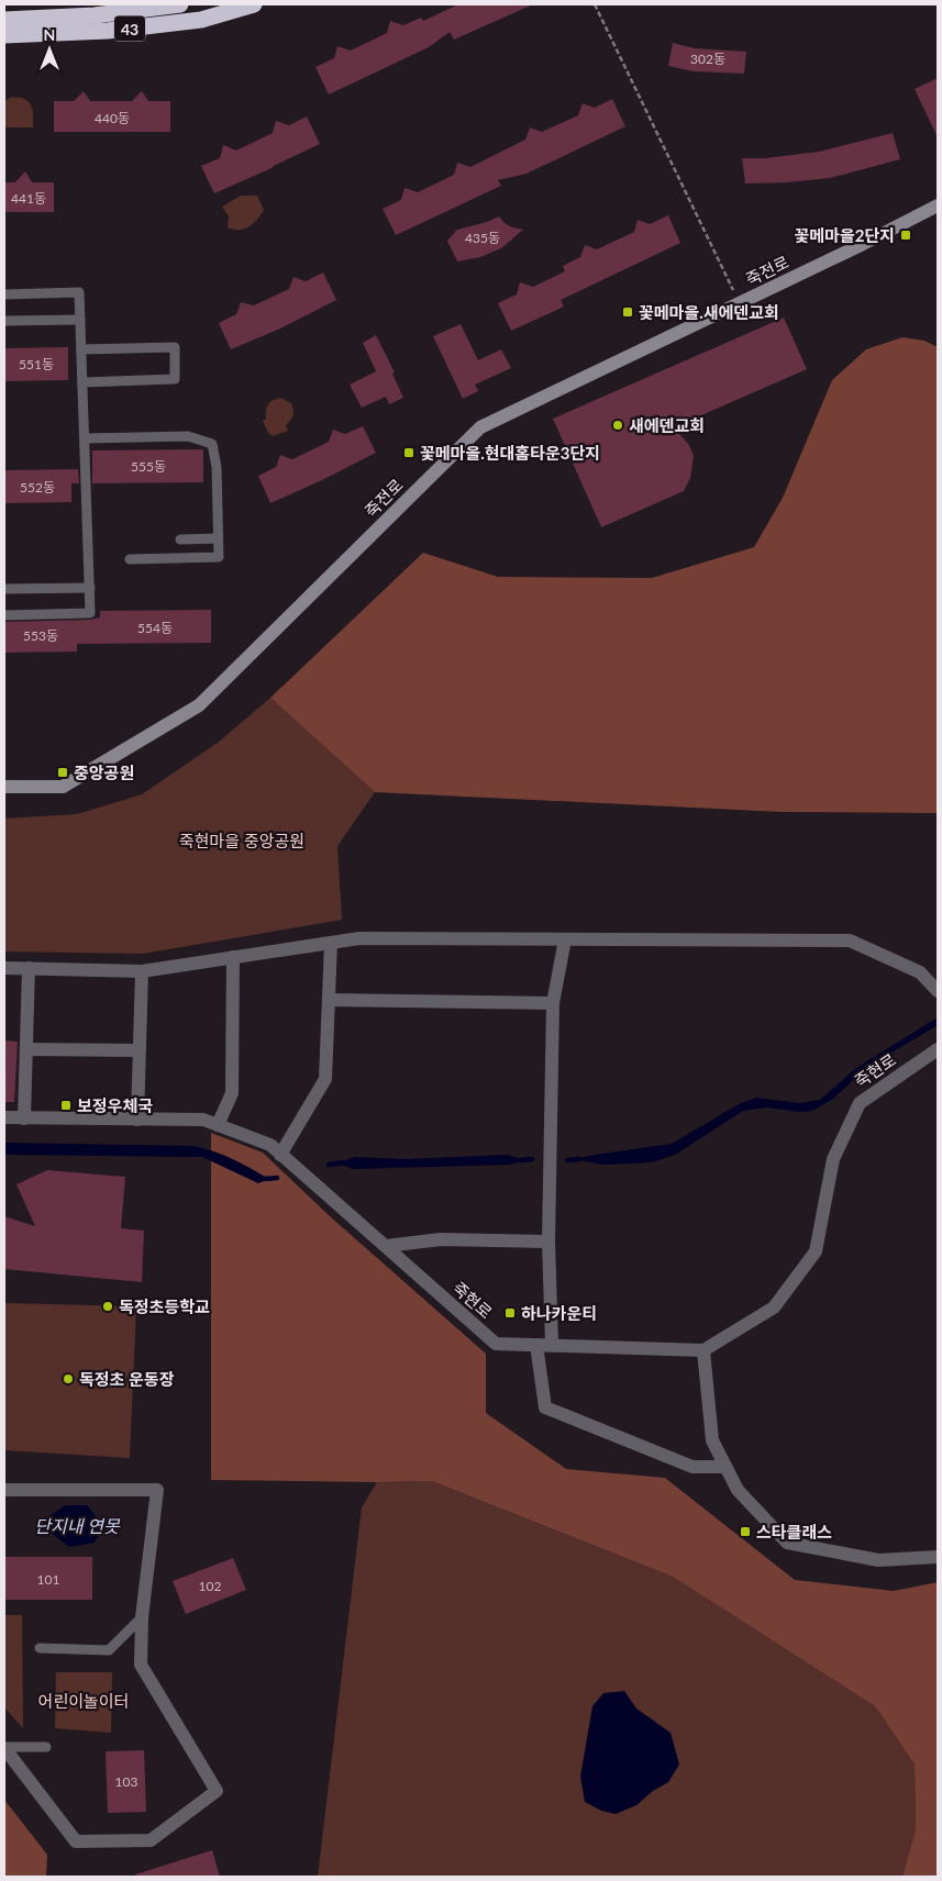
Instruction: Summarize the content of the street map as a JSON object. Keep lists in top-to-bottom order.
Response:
{
  "streets": {
    "highway": ["43"],
    "street": ["죽전로", "죽현로"]
  },
  "water": ["단지내 연못"],
  "parks": ["죽현마을 중앙공원", "어린이놀이터"],
  "places": {
    "transit": [
      "꽃메마을2단지",
      "꽃메마을.새에덴교회",
      "꽃메마을.현대홈타운3단지",
      "중앙공원",
      "보정우체국",
      "하나카운티",
      "스타클래스"
    ],
    "other": ["새에덴교회", "독정초등학교", "독정초 운동장"]
  },
  "house_numbers": [
    "302동",
    "440동",
    "441동",
    "435동",
    "551동",
    "555동",
    "552동",
    "554동",
    "553동",
    "101",
    "102",
    "103"
  ],
  "north": "top"
}
